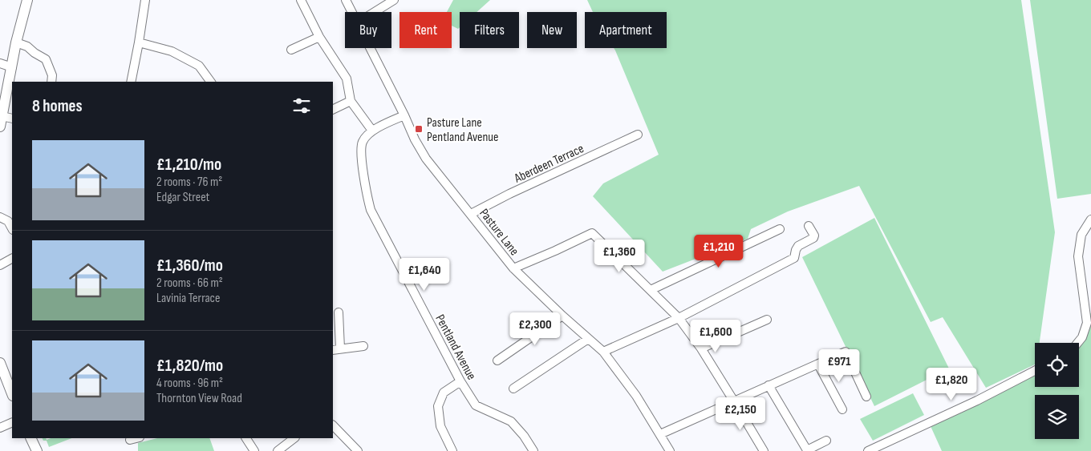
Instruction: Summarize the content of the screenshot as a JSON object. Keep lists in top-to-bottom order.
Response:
{
  "streets": {
    "street": ["Aberdeen Terrace", "Pasture Lane", "Pentland Avenue"]
  },
  "crossings": [
    ["Aberdeen Terrace", "Pasture Lane"],
    ["Pasture Lane", "Pentland Avenue"]
  ],
  "places": {
    "transit": ["Pasture Lane Pentland Avenue"]
  },
  "page": {
    "chip": [
      "Buy",
      "Rent",
      "Filters",
      "New",
      "Apartment"
    ],
    "heading": "8 homes",
    "list": [
      {
        "name": "£1,210/mo",
        "note": "2 rooms · 76 m² · Edgar Street"
      },
      {
        "name": "£1,360/mo",
        "note": "2 rooms · 66 m² · Lavinia Terrace"
      },
      {
        "name": "£1,820/mo",
        "note": "4 rooms · 96 m² · Thornton View Road"
      }
    ],
    "price": [
      "£1,210",
      "£1,360",
      "£1,640",
      "£2,300",
      "£1,600",
      "£971",
      "£1,820",
      "£2,150"
    ]
  }
}
